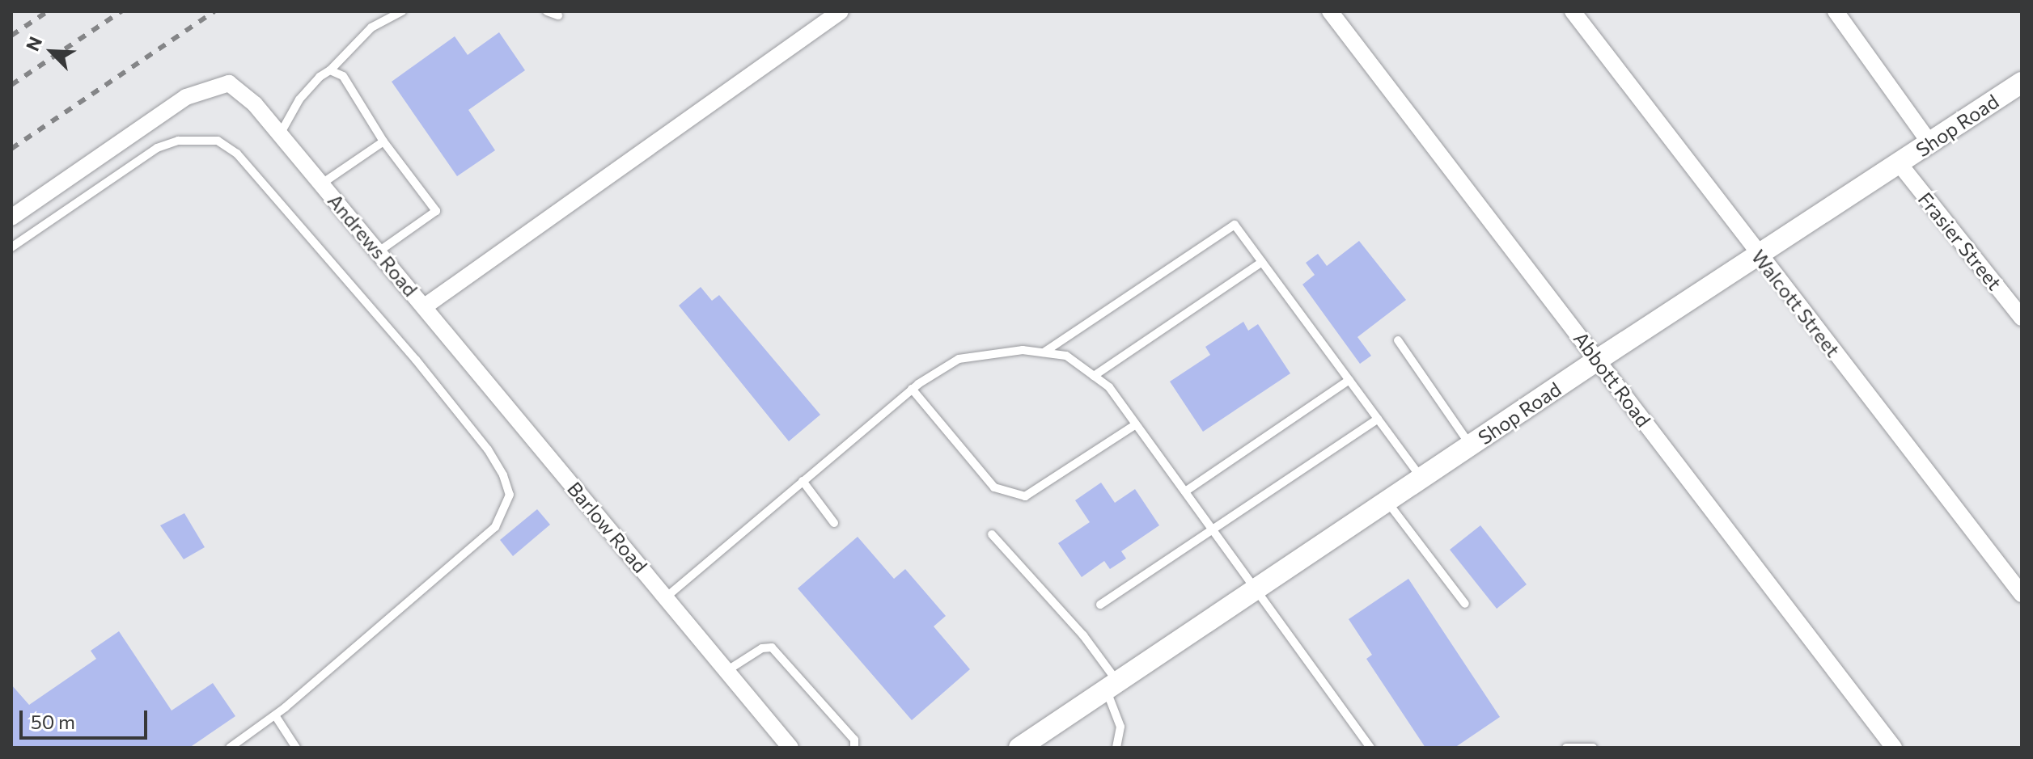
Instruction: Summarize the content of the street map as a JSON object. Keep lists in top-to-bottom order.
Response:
{
  "streets": {
    "street": [
      "Shop Road",
      "Frasier Street",
      "Andrews Road",
      "Walcott Street",
      "Abbott Road",
      "Barlow Road"
    ]
  },
  "crossings": [
    ["Shop Road", "Frasier Street"],
    ["Shop Road", "Walcott Street"],
    ["Shop Road", "Abbott Road"],
    ["Andrews Road", "Barlow Road"]
  ],
  "scale_bar": "50 m",
  "north": "top left"
}
